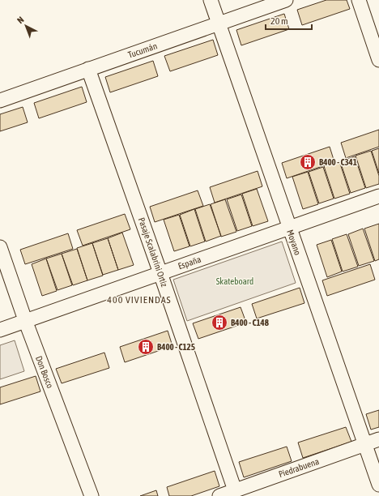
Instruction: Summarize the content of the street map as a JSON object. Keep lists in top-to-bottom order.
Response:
{
  "streets": {
    "street": [
      "Tucumán",
      "Moyano",
      "Pasaje Scalabrini Ortiz",
      "España",
      "Don Bosco",
      "Piedrabuena"
    ]
  },
  "crossings": [
    ["Tucumán", "Moyano"],
    ["Tucumán", "Pasaje Scalabrini Ortiz"],
    ["Moyano", "España"],
    ["Moyano", "Piedrabuena"],
    ["Pasaje Scalabrini Ortiz", "España"],
    ["Pasaje Scalabrini Ortiz", "Piedrabuena"],
    ["España", "Don Bosco"]
  ],
  "districts": ["400 VIVIENDAS"],
  "parks": ["Skateboard"],
  "places": {
    "building": ["B400 - C341", "B400 - C148", "B400 - C125"]
  },
  "scale_bar": "20 m",
  "north": "top left"
}
